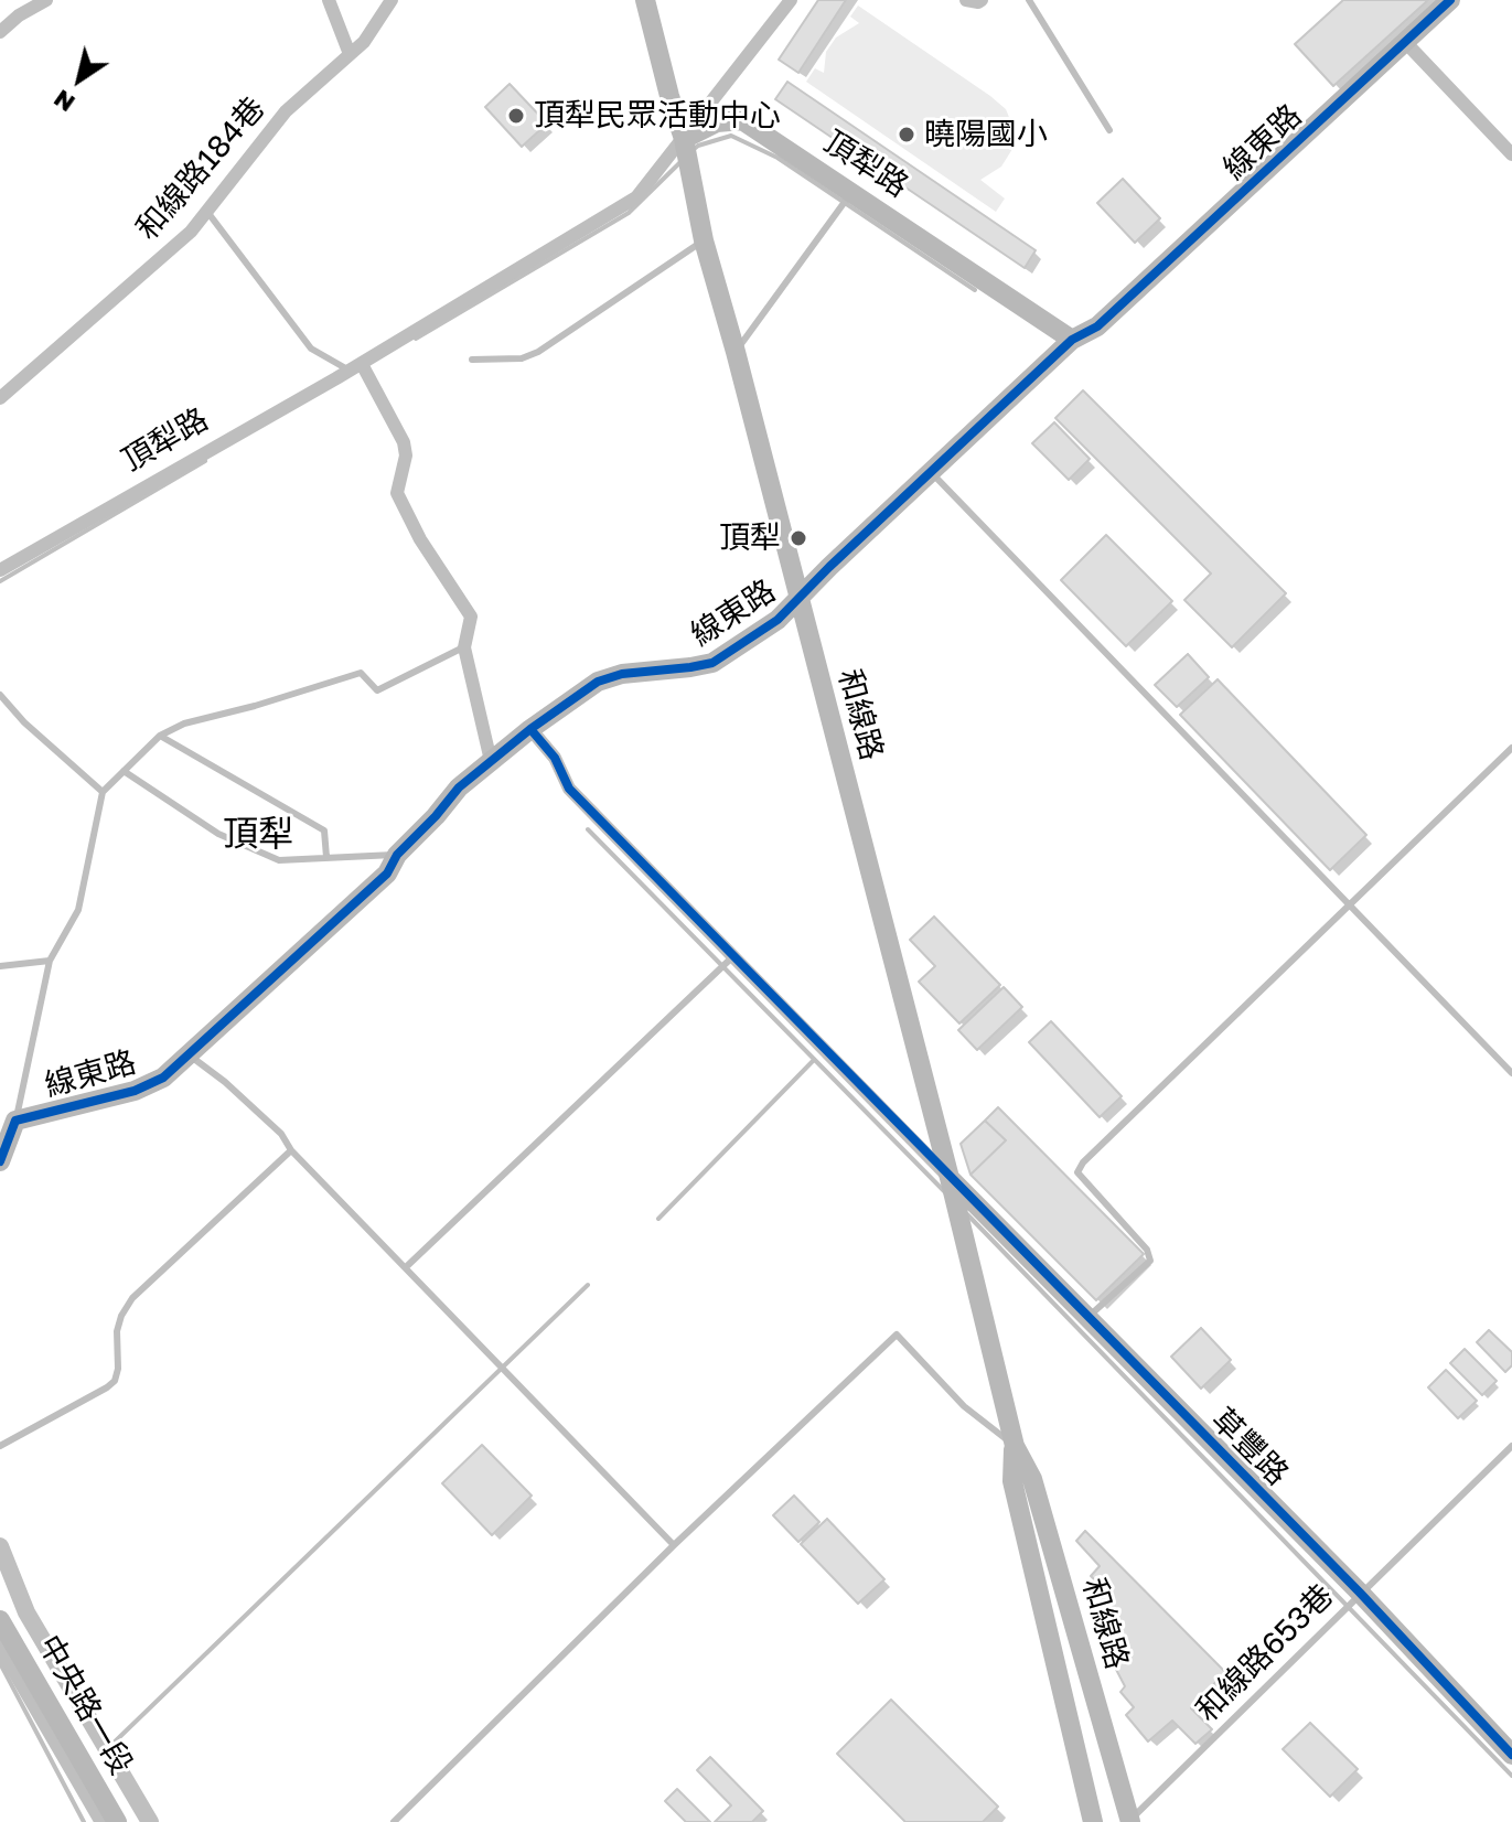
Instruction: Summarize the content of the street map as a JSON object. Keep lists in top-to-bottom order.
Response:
{
  "streets": {
    "street": [
      "線東路",
      "頂犁路",
      "和線路184巷",
      "和線路",
      "草豐路",
      "中央路一段"
    ],
    "lane": ["和線路653巷"]
  },
  "crossings": [
    ["線東路", "頂犁路"],
    ["線東路", "和線路"],
    ["頂犁路", "和線路"],
    ["和線路", "草豐路"],
    ["和線路", "和線路653巷"],
    ["草豐路", "和線路653巷"]
  ],
  "districts": ["頂犁"],
  "places": ["頂犁民眾活動中心", "曉陽國小", "頂犁"],
  "north": "bottom left"
}
